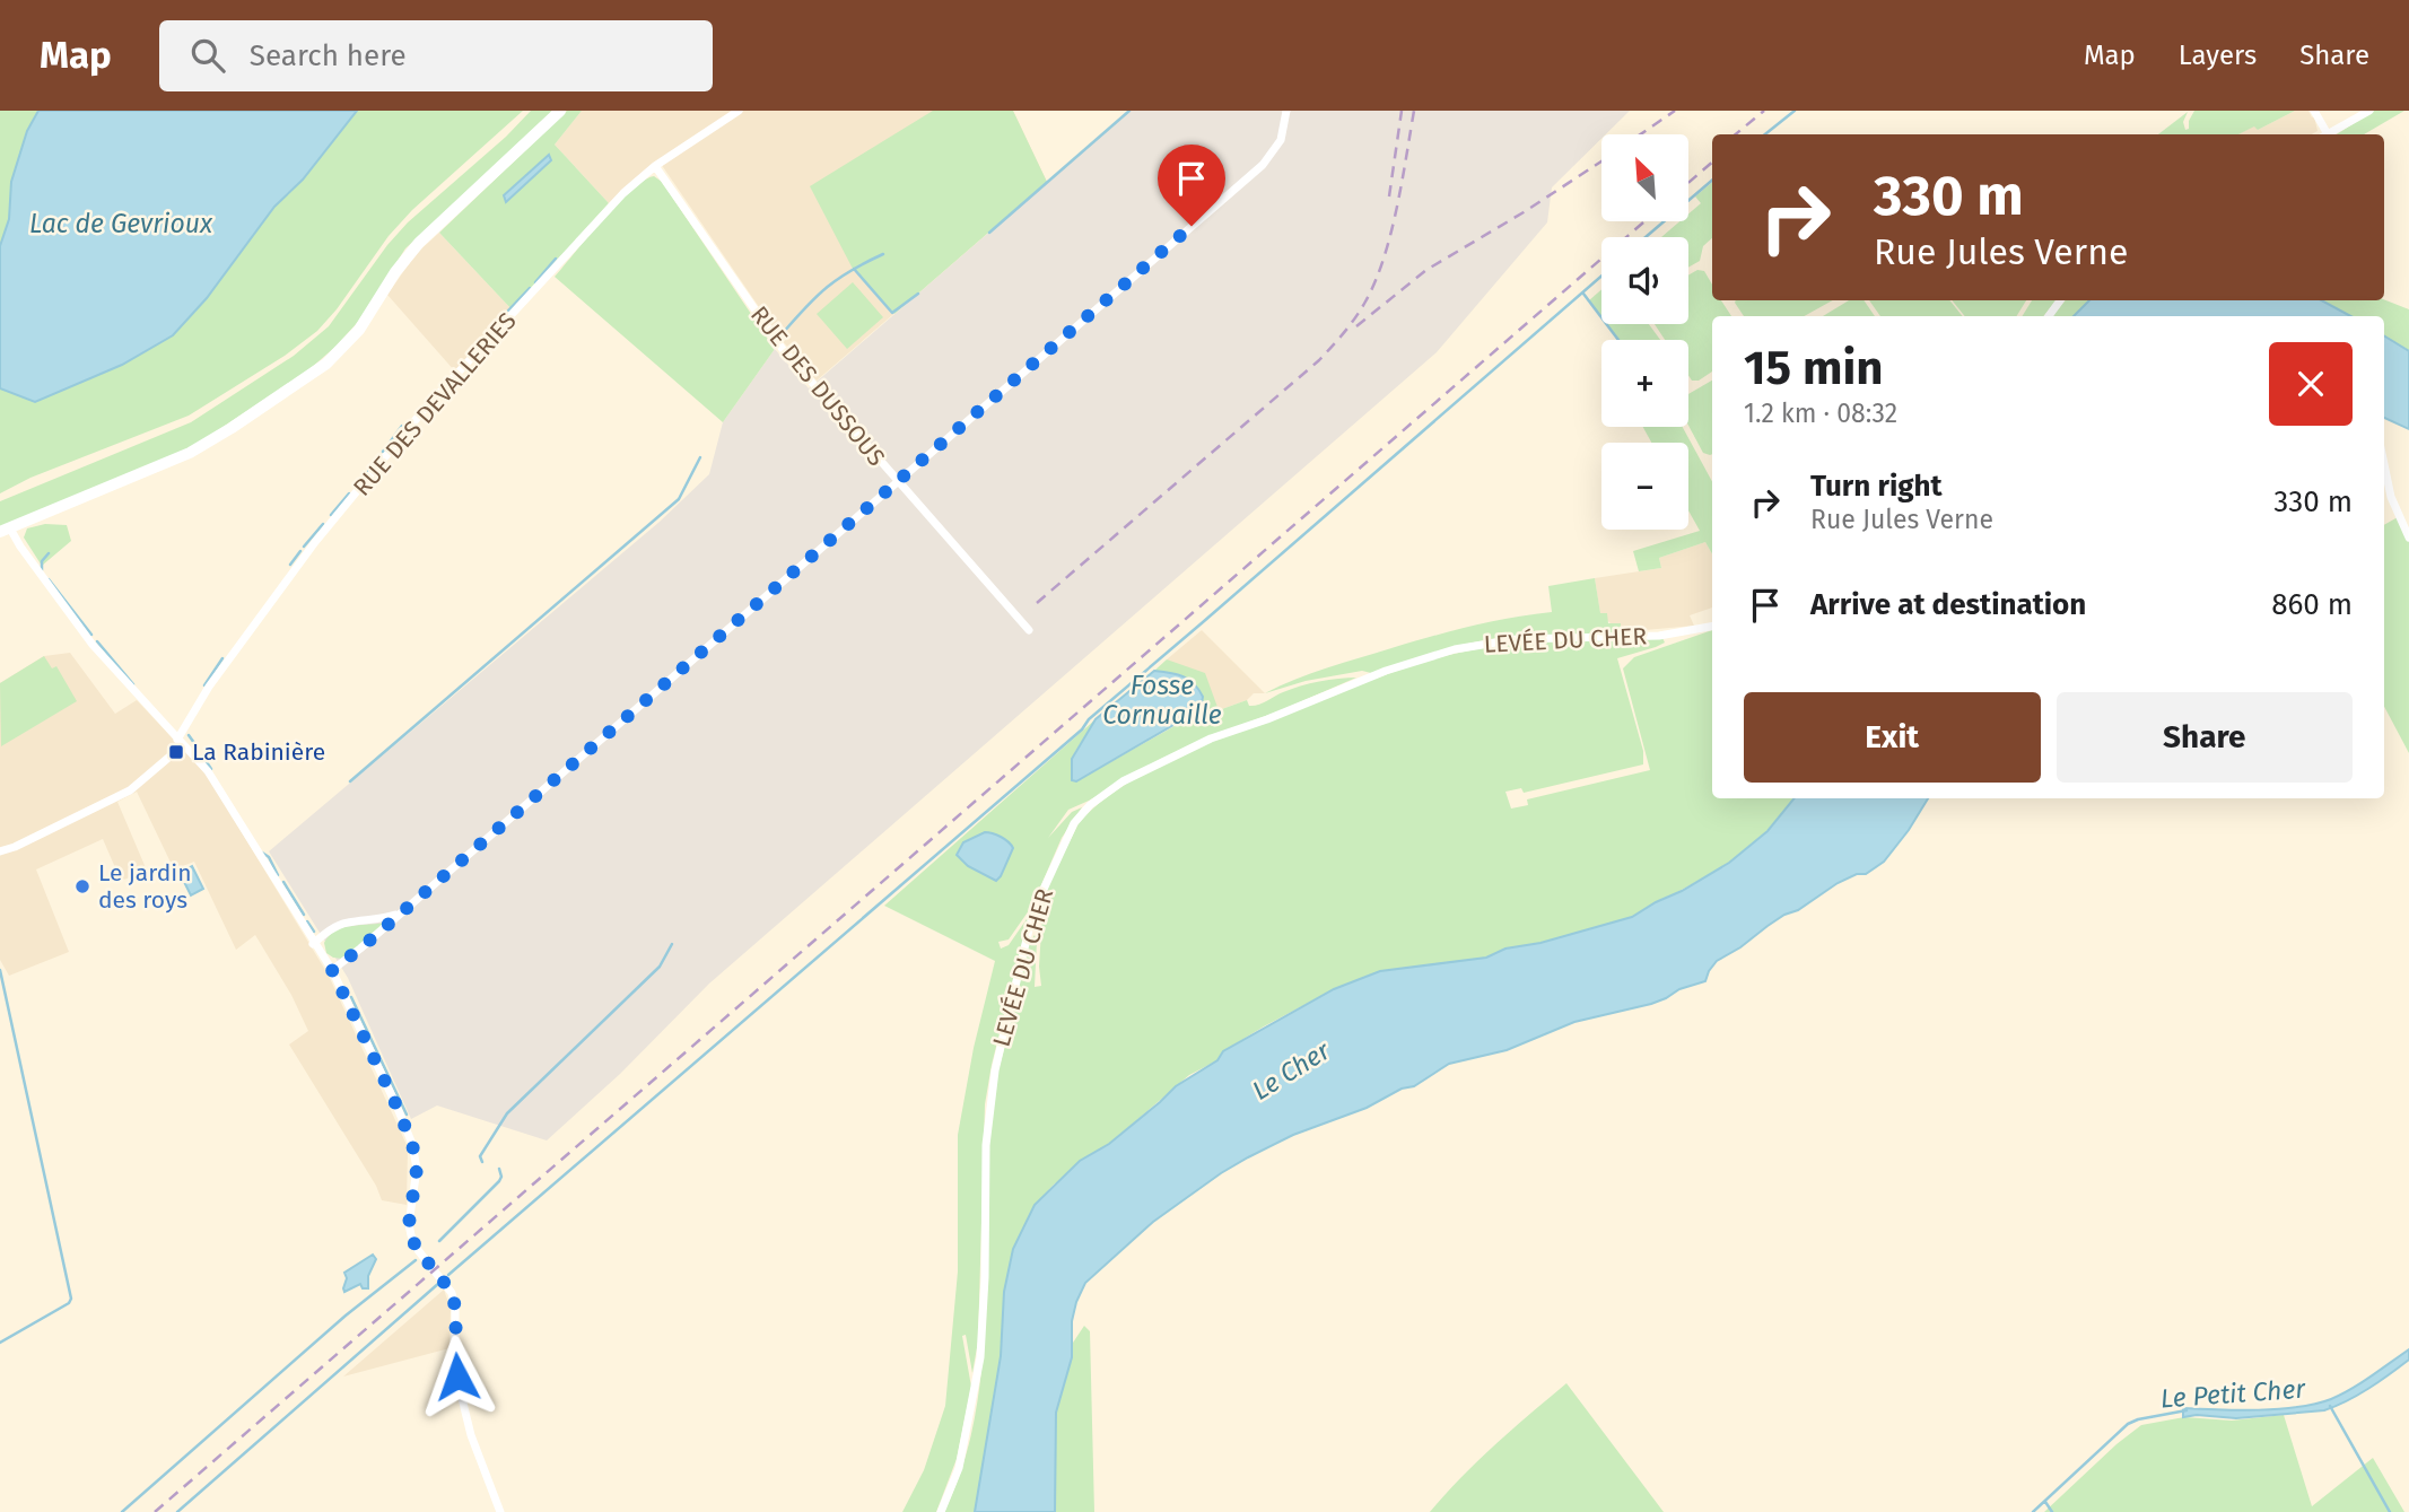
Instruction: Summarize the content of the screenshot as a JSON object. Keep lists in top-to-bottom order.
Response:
{
  "streets": {
    "street": ["RUE DES DUSSOUS", "RUE DES DEVALLERIES", "LEVÉE DU CHER"]
  },
  "crossings": [
    ["RUE DES DUSSOUS", "RUE DES DEVALLERIES"]
  ],
  "water": [
    "Lac de Gevrioux",
    "Fosse Cornuaille",
    "Le Cher",
    "Le Petit Cher"
  ],
  "places": {
    "transit": ["La Rabinière"],
    "other": ["Le jardin des roys"]
  },
  "north": "top left",
  "page": {
    "header": "Map",
    "search": "Search here",
    "nav": ["Map", "Layers", "Share"],
    "map_buttons": ["+", "−"],
    "turn": ["330 m", "Rue Jules Verne"],
    "heading": ["15 min", "1.2 km · 08:32"],
    "list": [
      {
        "name": "Turn right",
        "note": "Rue Jules Verne",
        "value": "330 m"
      },
      {
        "name": "Arrive at destination",
        "value": "860 m"
      }
    ],
    "buttons": ["Exit", "Share"]
  }
}
